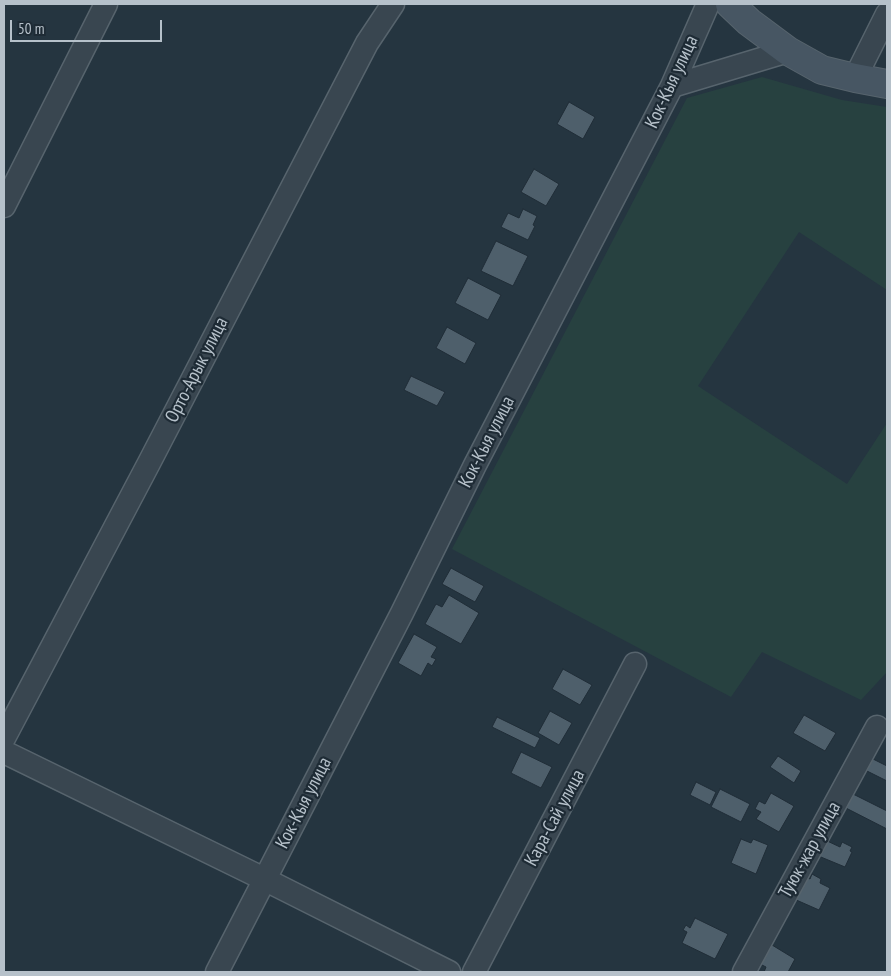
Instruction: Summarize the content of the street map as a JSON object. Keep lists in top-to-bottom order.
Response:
{
  "streets": {
    "street": [
      "Кок-Кыя улица",
      "Орто-Арык улица",
      "Кара-Сай улица",
      "Туюк-жар улица"
    ]
  },
  "scale_bar": "50 m"
}
